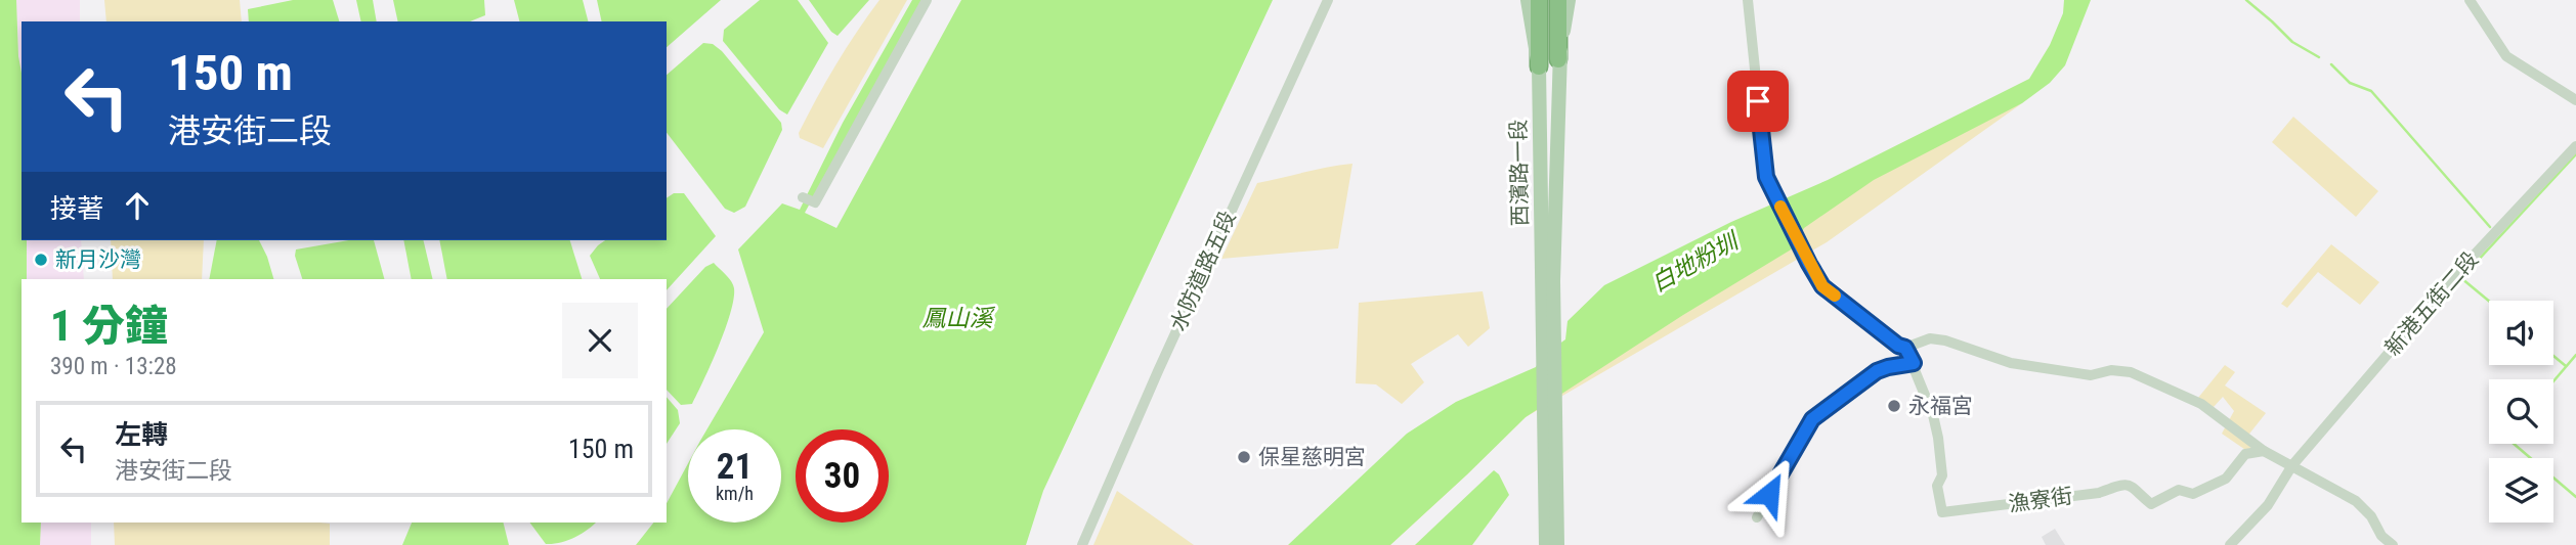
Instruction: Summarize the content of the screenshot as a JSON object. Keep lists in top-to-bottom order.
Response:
{
  "streets": {
    "main road": ["西濱路一段"],
    "street": ["水防道路五段", "新港五街二段", "漁寮街"]
  },
  "water": ["白地粉圳", "鳳山溪"],
  "places": ["新月沙灣", "永福宮", "保星慈明宮"],
  "page": {
    "turn": ["150 m", "港安街二段"],
    "then": "接著",
    "heading": ["1 分鐘", "390 m · 13:28"],
    "list": [
      {
        "name": "左轉",
        "note": "港安街二段",
        "value": "150 m"
      }
    ],
    "speed": "21 km/h",
    "limit": "30"
  }
}
